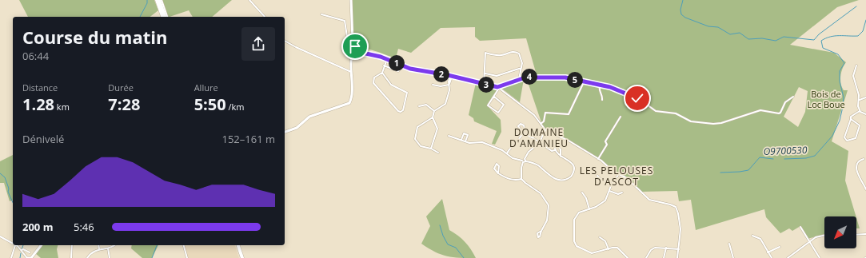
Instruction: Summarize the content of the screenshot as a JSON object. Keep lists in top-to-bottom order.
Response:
{
  "districts": ["DOMAINE D'AMANIEU", "LES PELOUSES D'ASCOT"],
  "water": ["O9700530"],
  "parks": ["Bois de Loc Boue"],
  "north": "bottom left",
  "page": {
    "heading": ["Course du matin", "06:44"],
    "pins": [
      "1",
      "2",
      "4",
      "5",
      "3"
    ],
    "stats": [
      ["Distance", "1.28 km"],
      ["Durée", "7:28"],
      ["Allure", "5:50 /km"]
    ],
    "chart": ["Dénivelé", "152–161 m"],
    "list": [
      {
        "name": "200 m",
        "note": "5:46"
      }
    ]
  }
}
